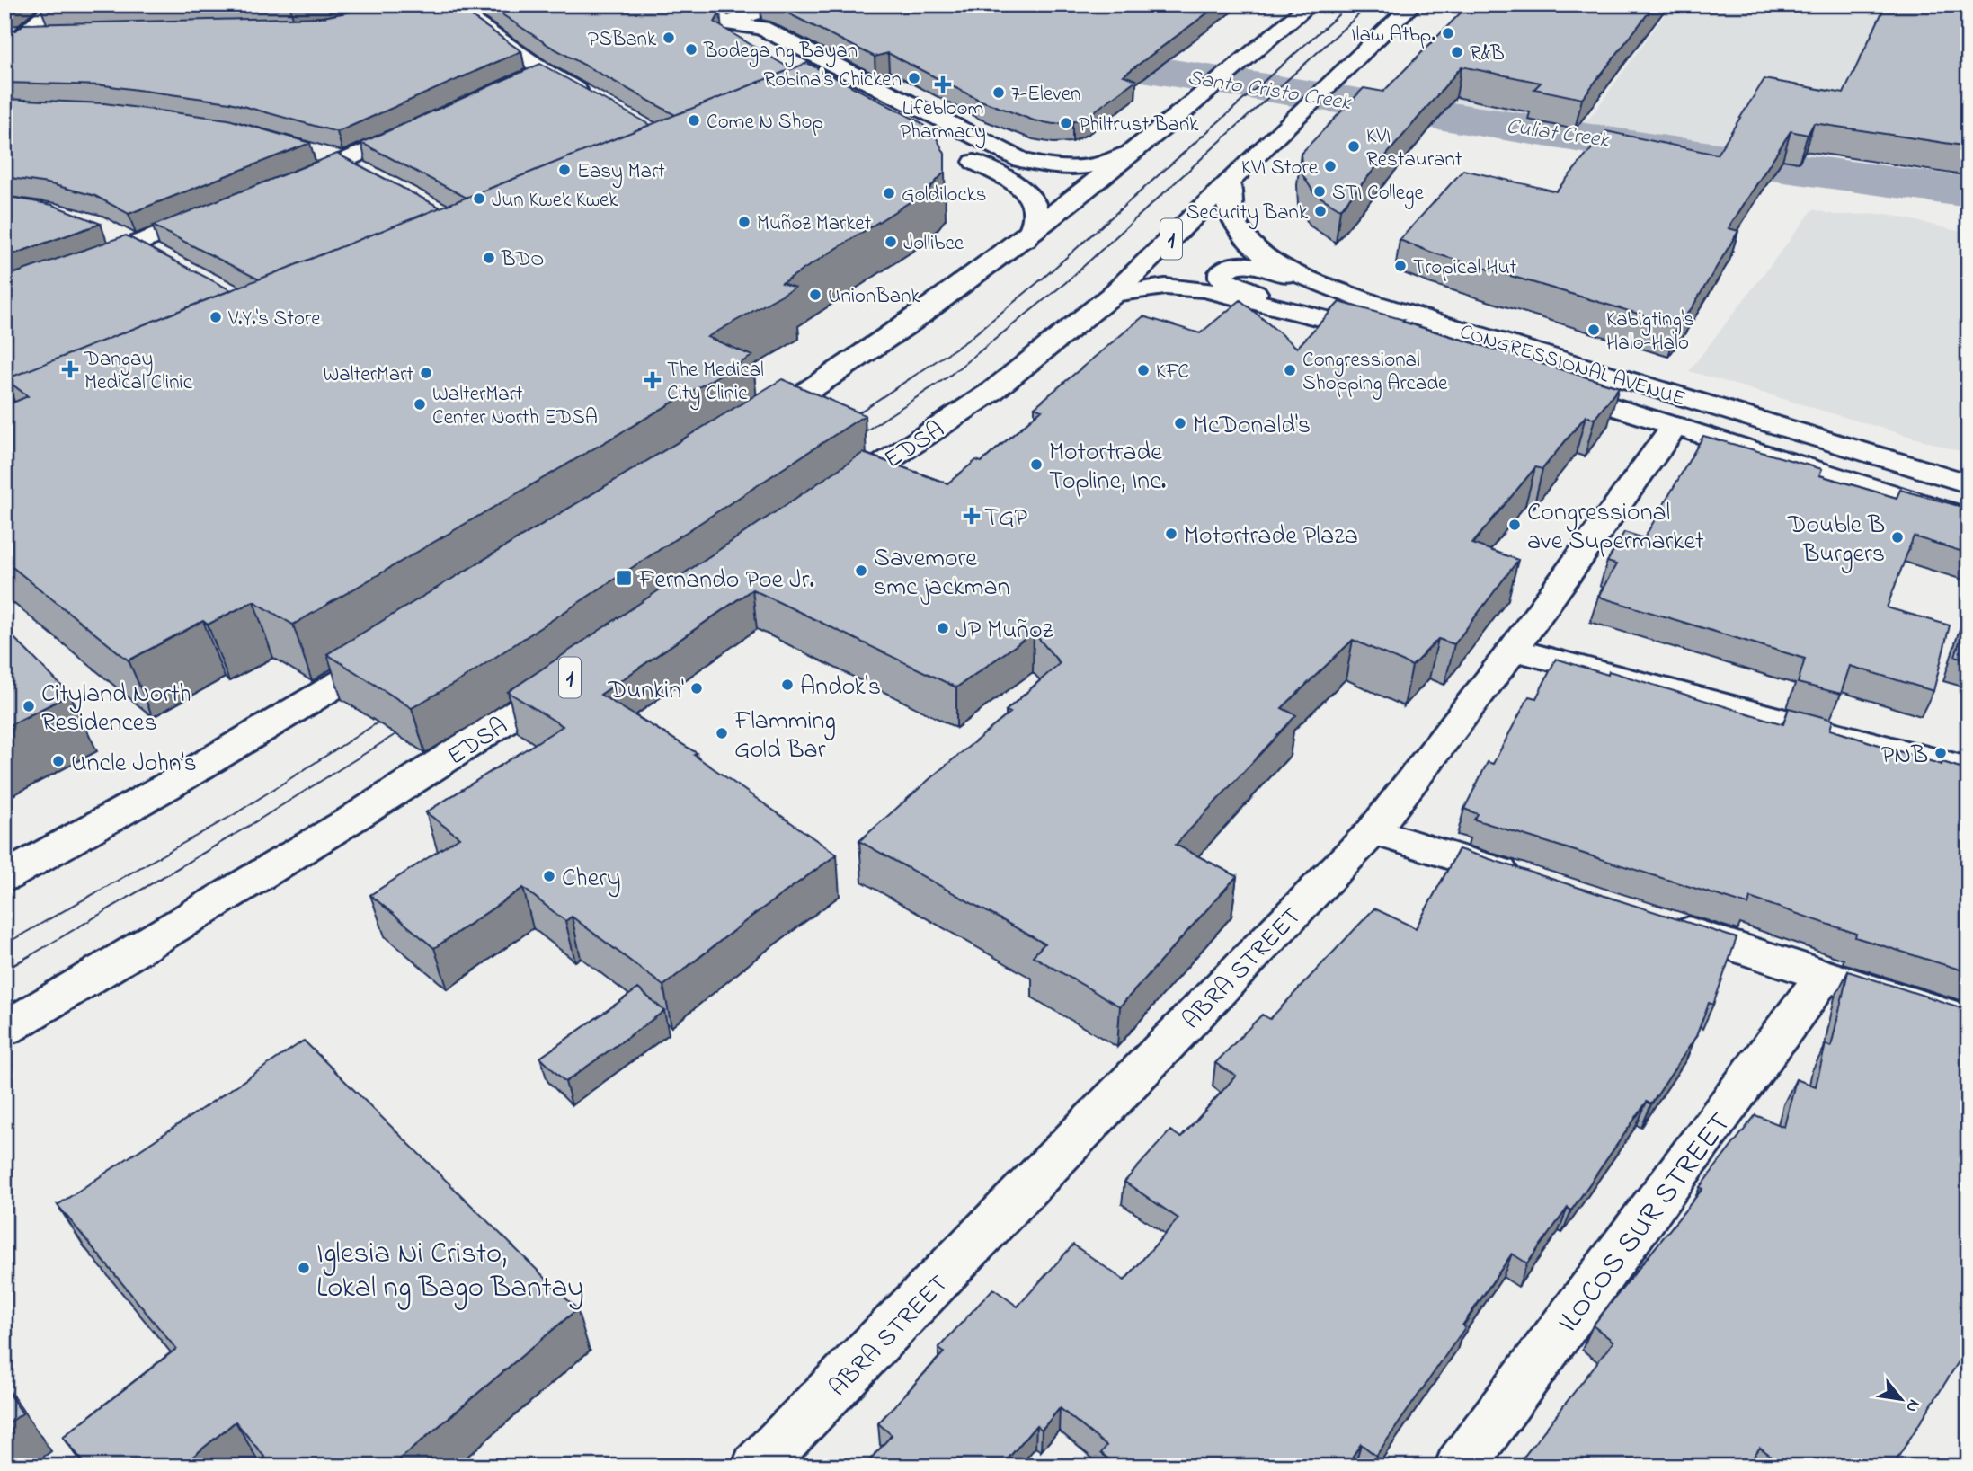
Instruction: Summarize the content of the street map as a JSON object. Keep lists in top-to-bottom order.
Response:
{
  "streets": {
    "main road": [
      "1",
      "CONGRESSIONAL AVENUE",
      "EDSA",
      "ABRA STREET",
      "ILOCOS SUR STREET"
    ]
  },
  "crossings": [
    ["CONGRESSIONAL AVENUE", "EDSA"],
    ["CONGRESSIONAL AVENUE", "ABRA STREET"]
  ],
  "water": ["Santo Cristo Creek", "Culiat Creek"],
  "places": {
    "other": [
      "Ilaw Atbp.",
      "PSBank",
      "Bodega ng Bayan",
      "R&B",
      "Robina's Chicken",
      "7-Eleven",
      "Come N Shop",
      "Philtrust Bank",
      "KVI Restaurant",
      "KVI Store",
      "Easy Mart",
      "STI College",
      "Goldilocks",
      "Jun Kwek Kwek",
      "Security Bank",
      "Muñoz Market",
      "Jollibee",
      "BDO",
      "Tropical Hut",
      "UnionBank",
      "V.Y.'s Store",
      "Kabigting's Halo-Halo",
      "KFC",
      "Congressional Shopping Arcade",
      "WalterMart",
      "WalterMart Center North EDSA",
      "McDonald's",
      "Motortrade Topline, Inc.",
      "Congressional ave Supermarket",
      "Motortrade Plaza",
      "Double B Burgers",
      "Savemore smc jackman",
      "JP Muñoz",
      "Andok's",
      "Dunkin'",
      "Cityland North Residences",
      "Flamming Gold Bar",
      "PNB",
      "Uncle John's",
      "Chery",
      "Iglesia Ni Cristo, Lokal ng Bago Bantay"
    ],
    "health": [
      "Lifebloom Pharmacy",
      "Dangay Medical Clinic",
      "The Medical City Clinic",
      "TGP"
    ],
    "transit": ["Fernando Poe Jr."]
  },
  "north": "bottom right"
}
